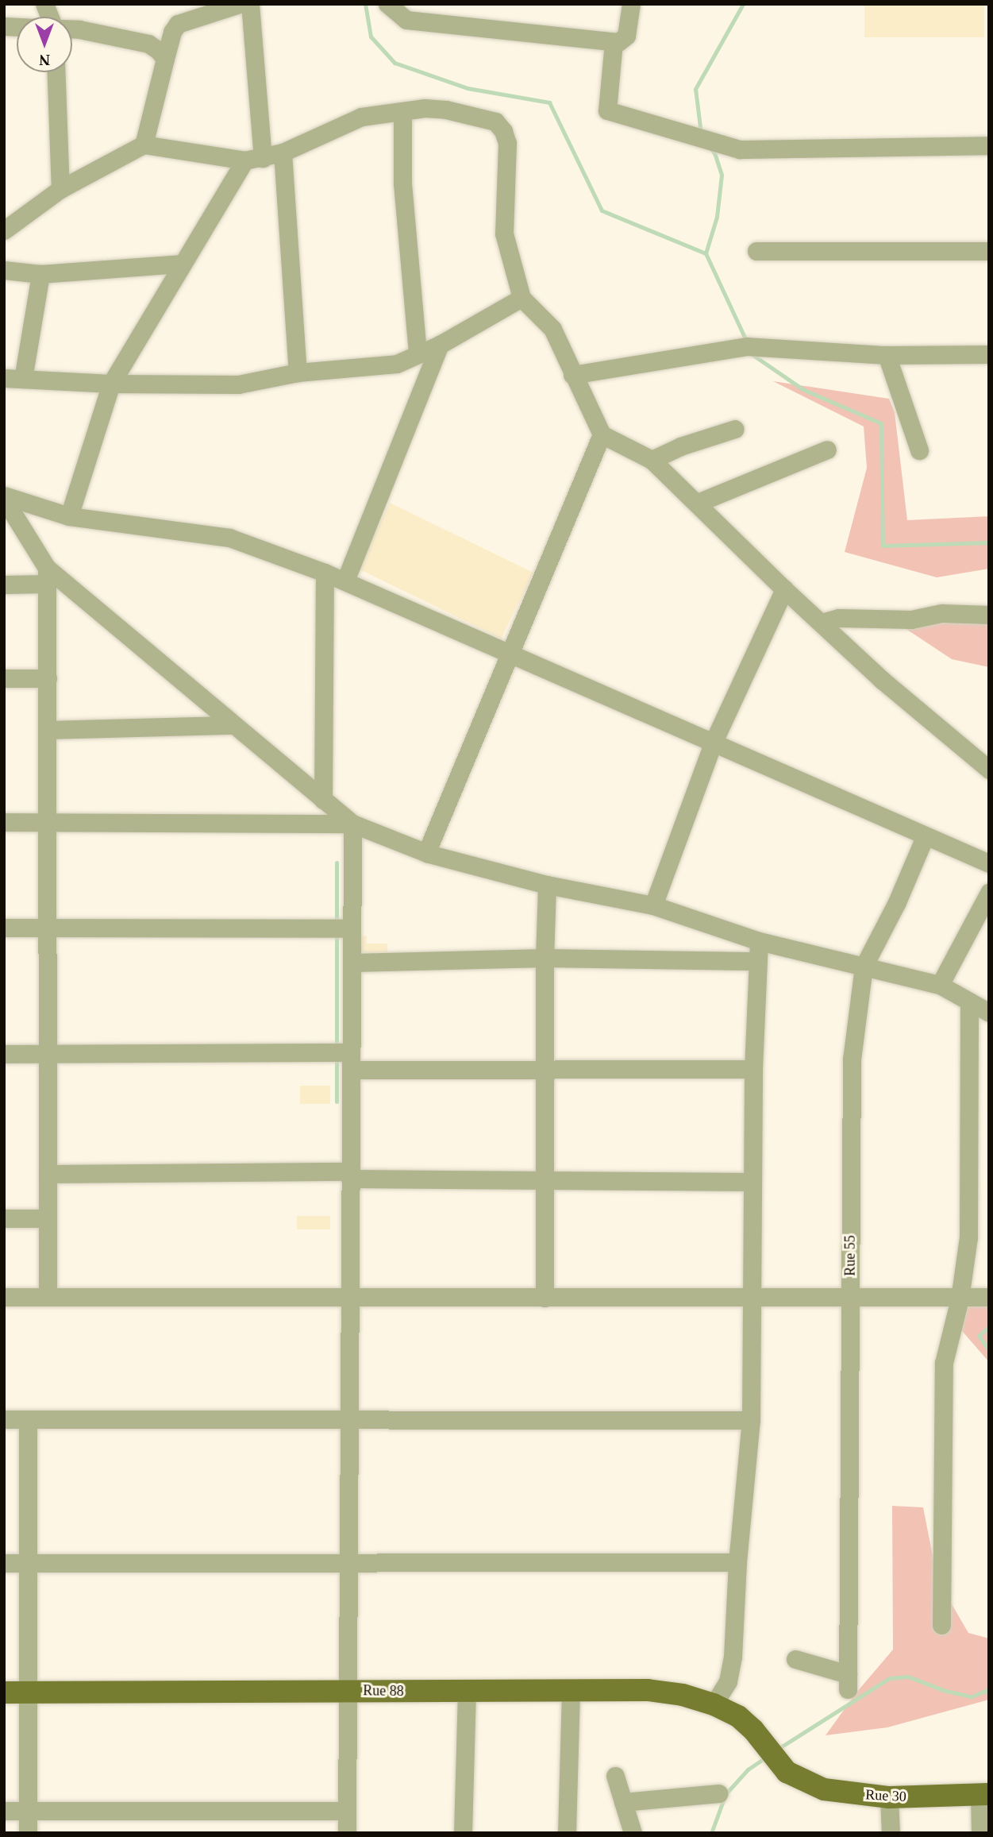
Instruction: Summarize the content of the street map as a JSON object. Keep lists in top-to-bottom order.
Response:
{
  "streets": {
    "main road": ["Rue 88", "Rue 30"],
    "street": ["Rue 55"]
  },
  "crossings": [
    ["Rue 88", "Rue 30"]
  ],
  "north": "bottom"
}
